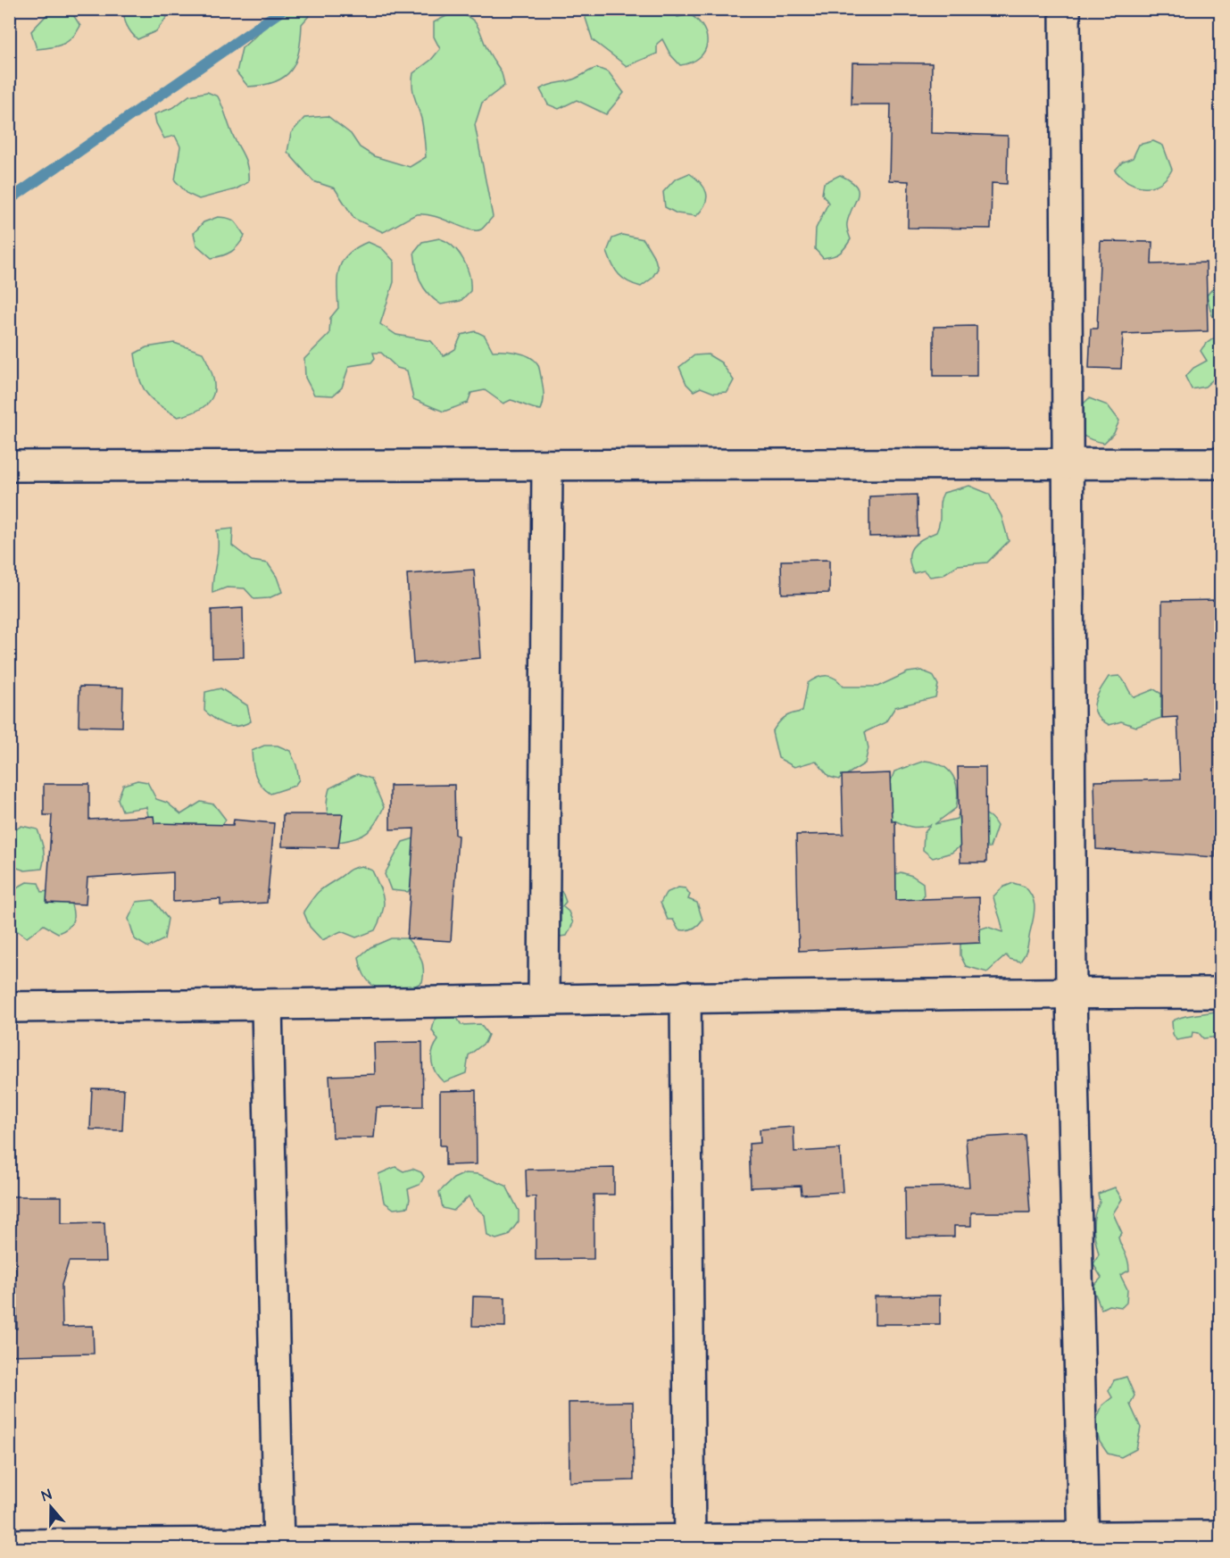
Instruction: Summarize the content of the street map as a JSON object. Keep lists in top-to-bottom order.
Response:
{
  "north": "top"
}
